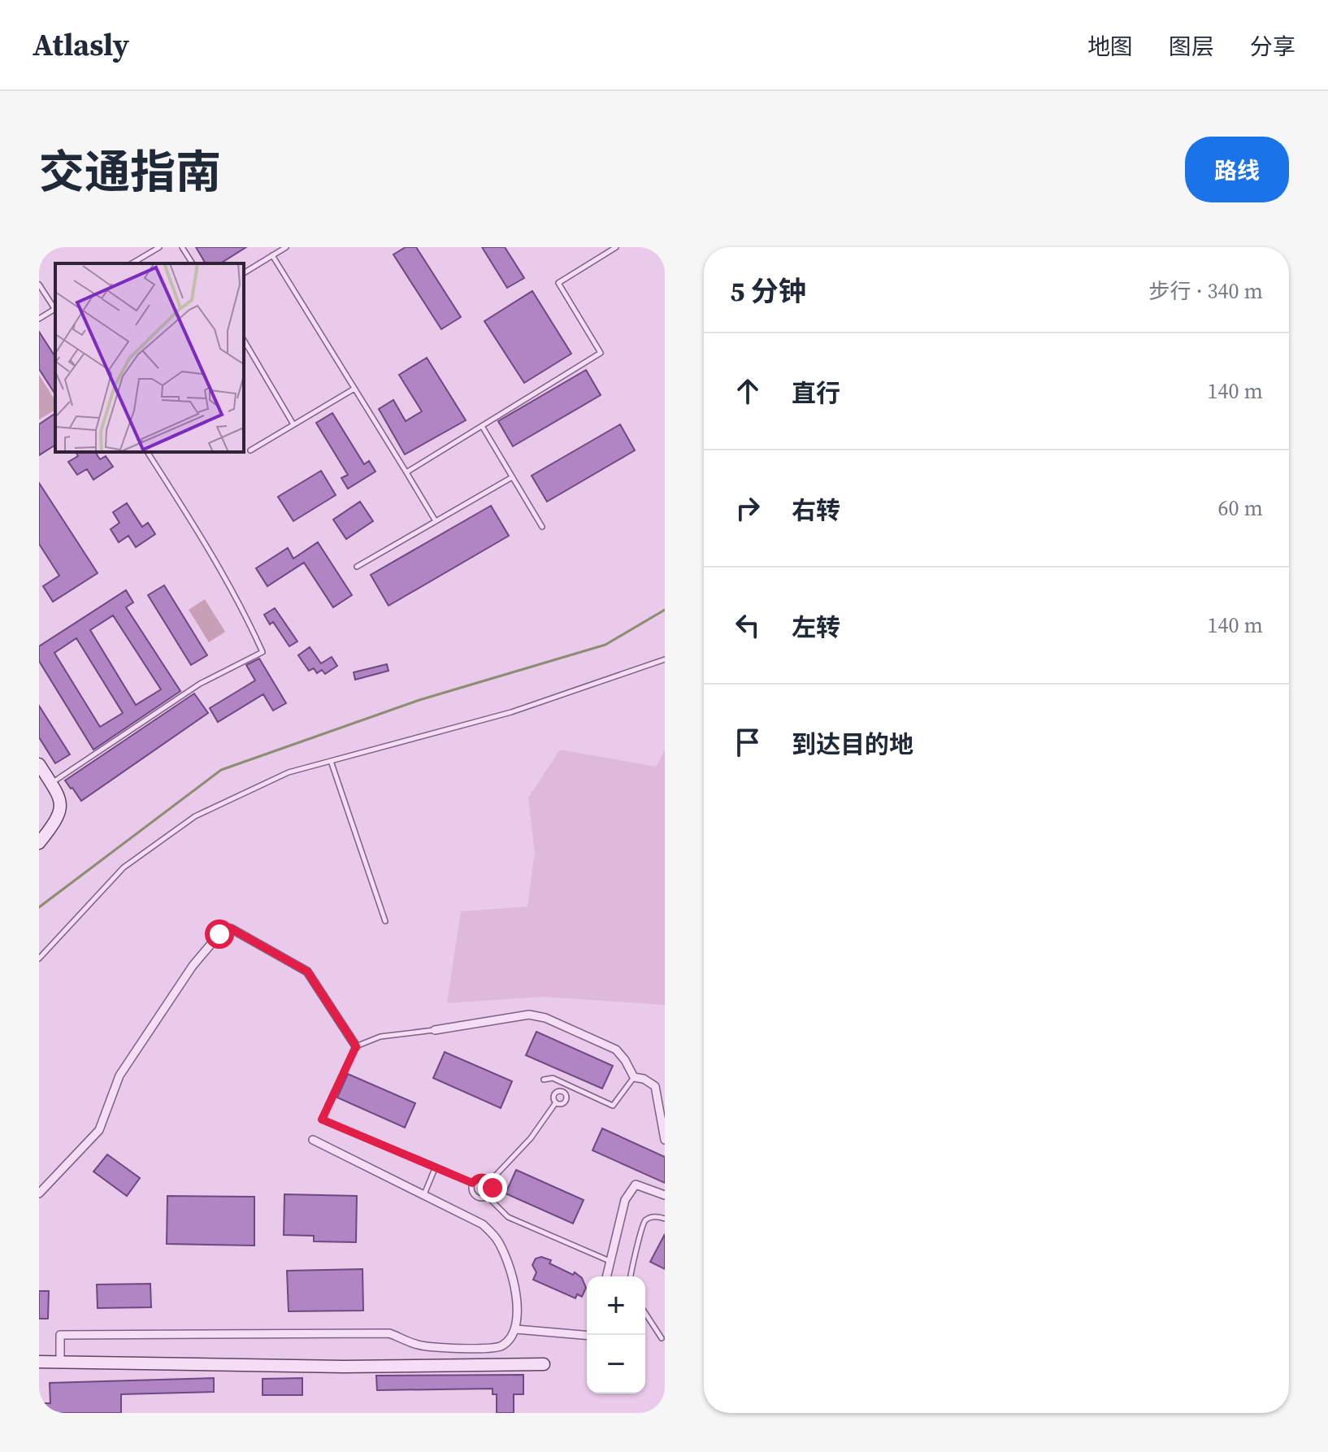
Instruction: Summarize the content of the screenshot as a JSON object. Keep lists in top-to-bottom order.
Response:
{
  "page": {
    "header": "Atlasly",
    "nav": ["地图", "图层", "分享"],
    "title": "交通指南",
    "buttons": "路线",
    "heading": ["5 分钟", "步行 · 340 m"],
    "list": [
      ["直行", "140 m"],
      ["右转", "60 m"],
      ["左转", "140 m"],
      "到达目的地"
    ],
    "map_buttons": ["+", "−"]
  }
}
